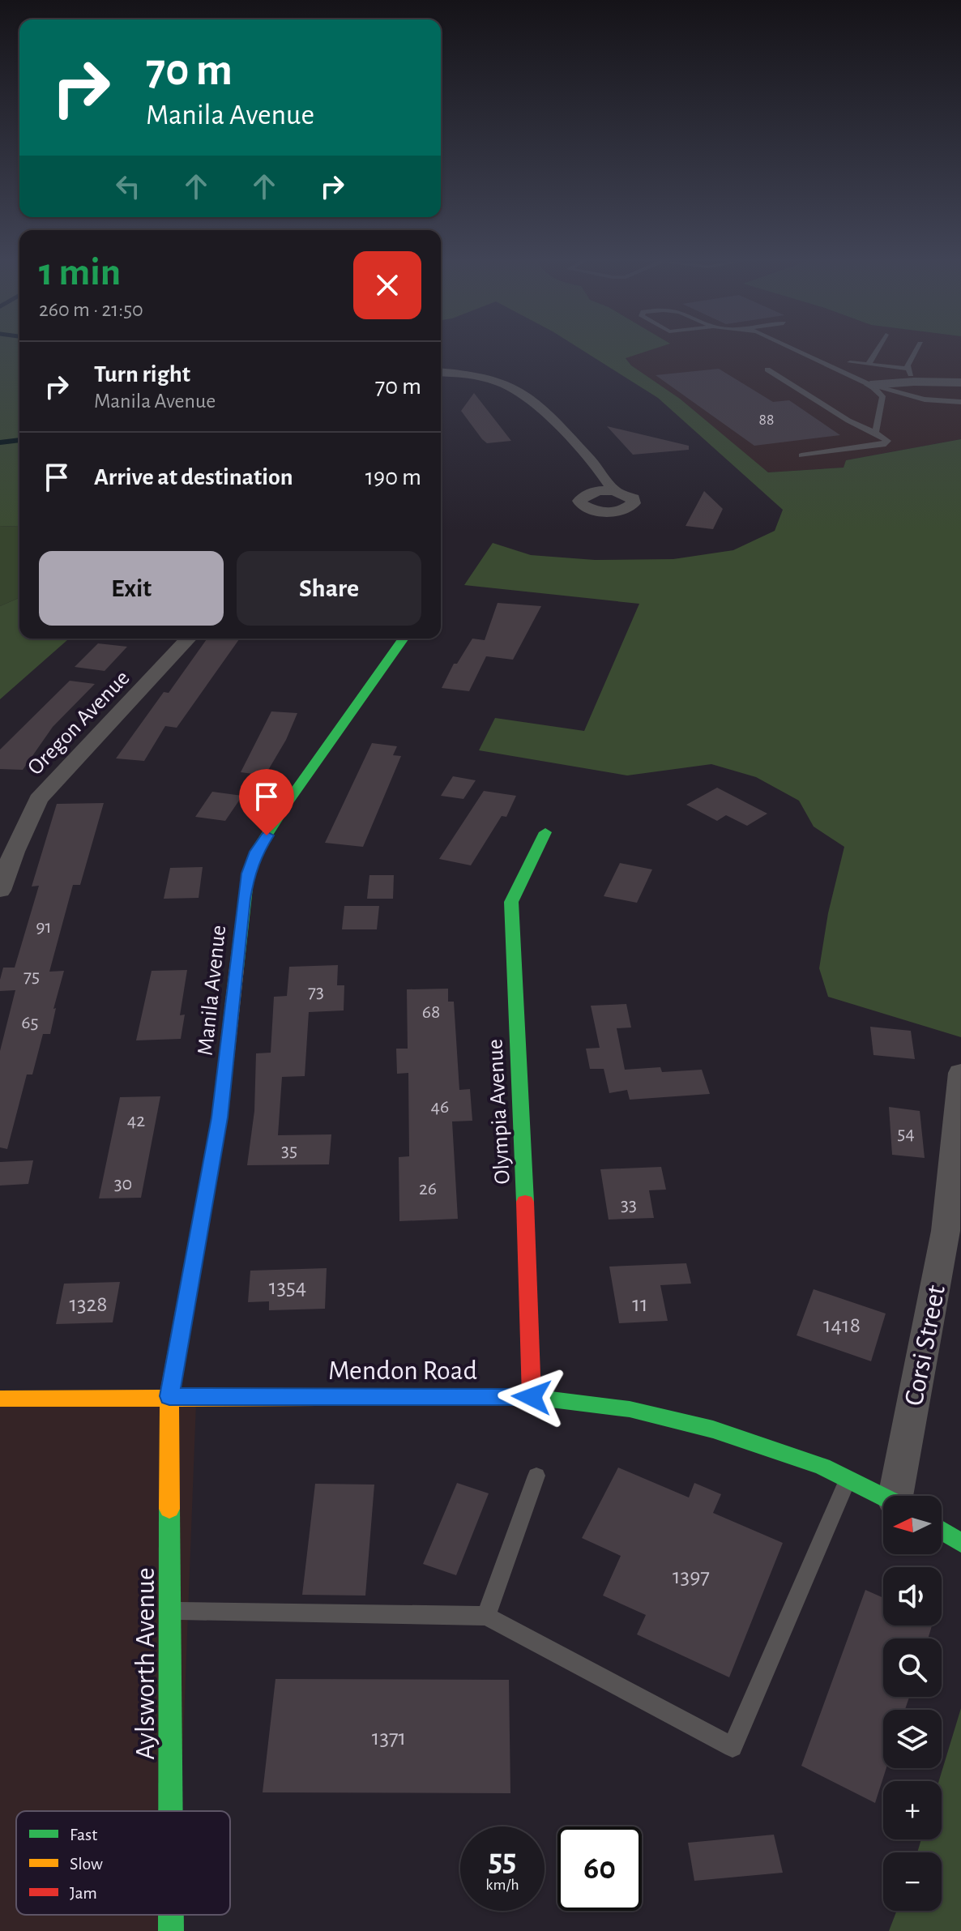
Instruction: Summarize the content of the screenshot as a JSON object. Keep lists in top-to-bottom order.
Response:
{
  "streets": {
    "street": [
      "Oregon Avenue",
      "Manila Avenue",
      "Olympia Avenue",
      "Corsi Street",
      "Mendon Road",
      "Aylsworth Avenue"
    ]
  },
  "crossings": [
    ["Manila Avenue", "Mendon Road"],
    ["Manila Avenue", "Aylsworth Avenue"],
    ["Olympia Avenue", "Mendon Road"],
    ["Mendon Road", "Aylsworth Avenue"]
  ],
  "house_numbers": [
    "88",
    "91",
    "75",
    "73",
    "68",
    "65",
    "46",
    "42",
    "54",
    "35",
    "30",
    "26",
    "33",
    "1354",
    "1328",
    "11",
    "1418",
    "1397",
    "1371"
  ],
  "legend": ["Fast", "Slow", "Jam"],
  "north": "left",
  "page": {
    "turn": ["70 m", "Manila Avenue"],
    "heading": ["1 min", "260 m · 21:50"],
    "list": [
      {
        "name": "Turn right",
        "note": "Manila Avenue",
        "value": "70 m"
      },
      {
        "name": "Arrive at destination",
        "value": "190 m"
      }
    ],
    "buttons": ["Exit", "Share"],
    "map_buttons": ["+", "−"],
    "speed": "55 km/h",
    "limit": "60"
  }
}
